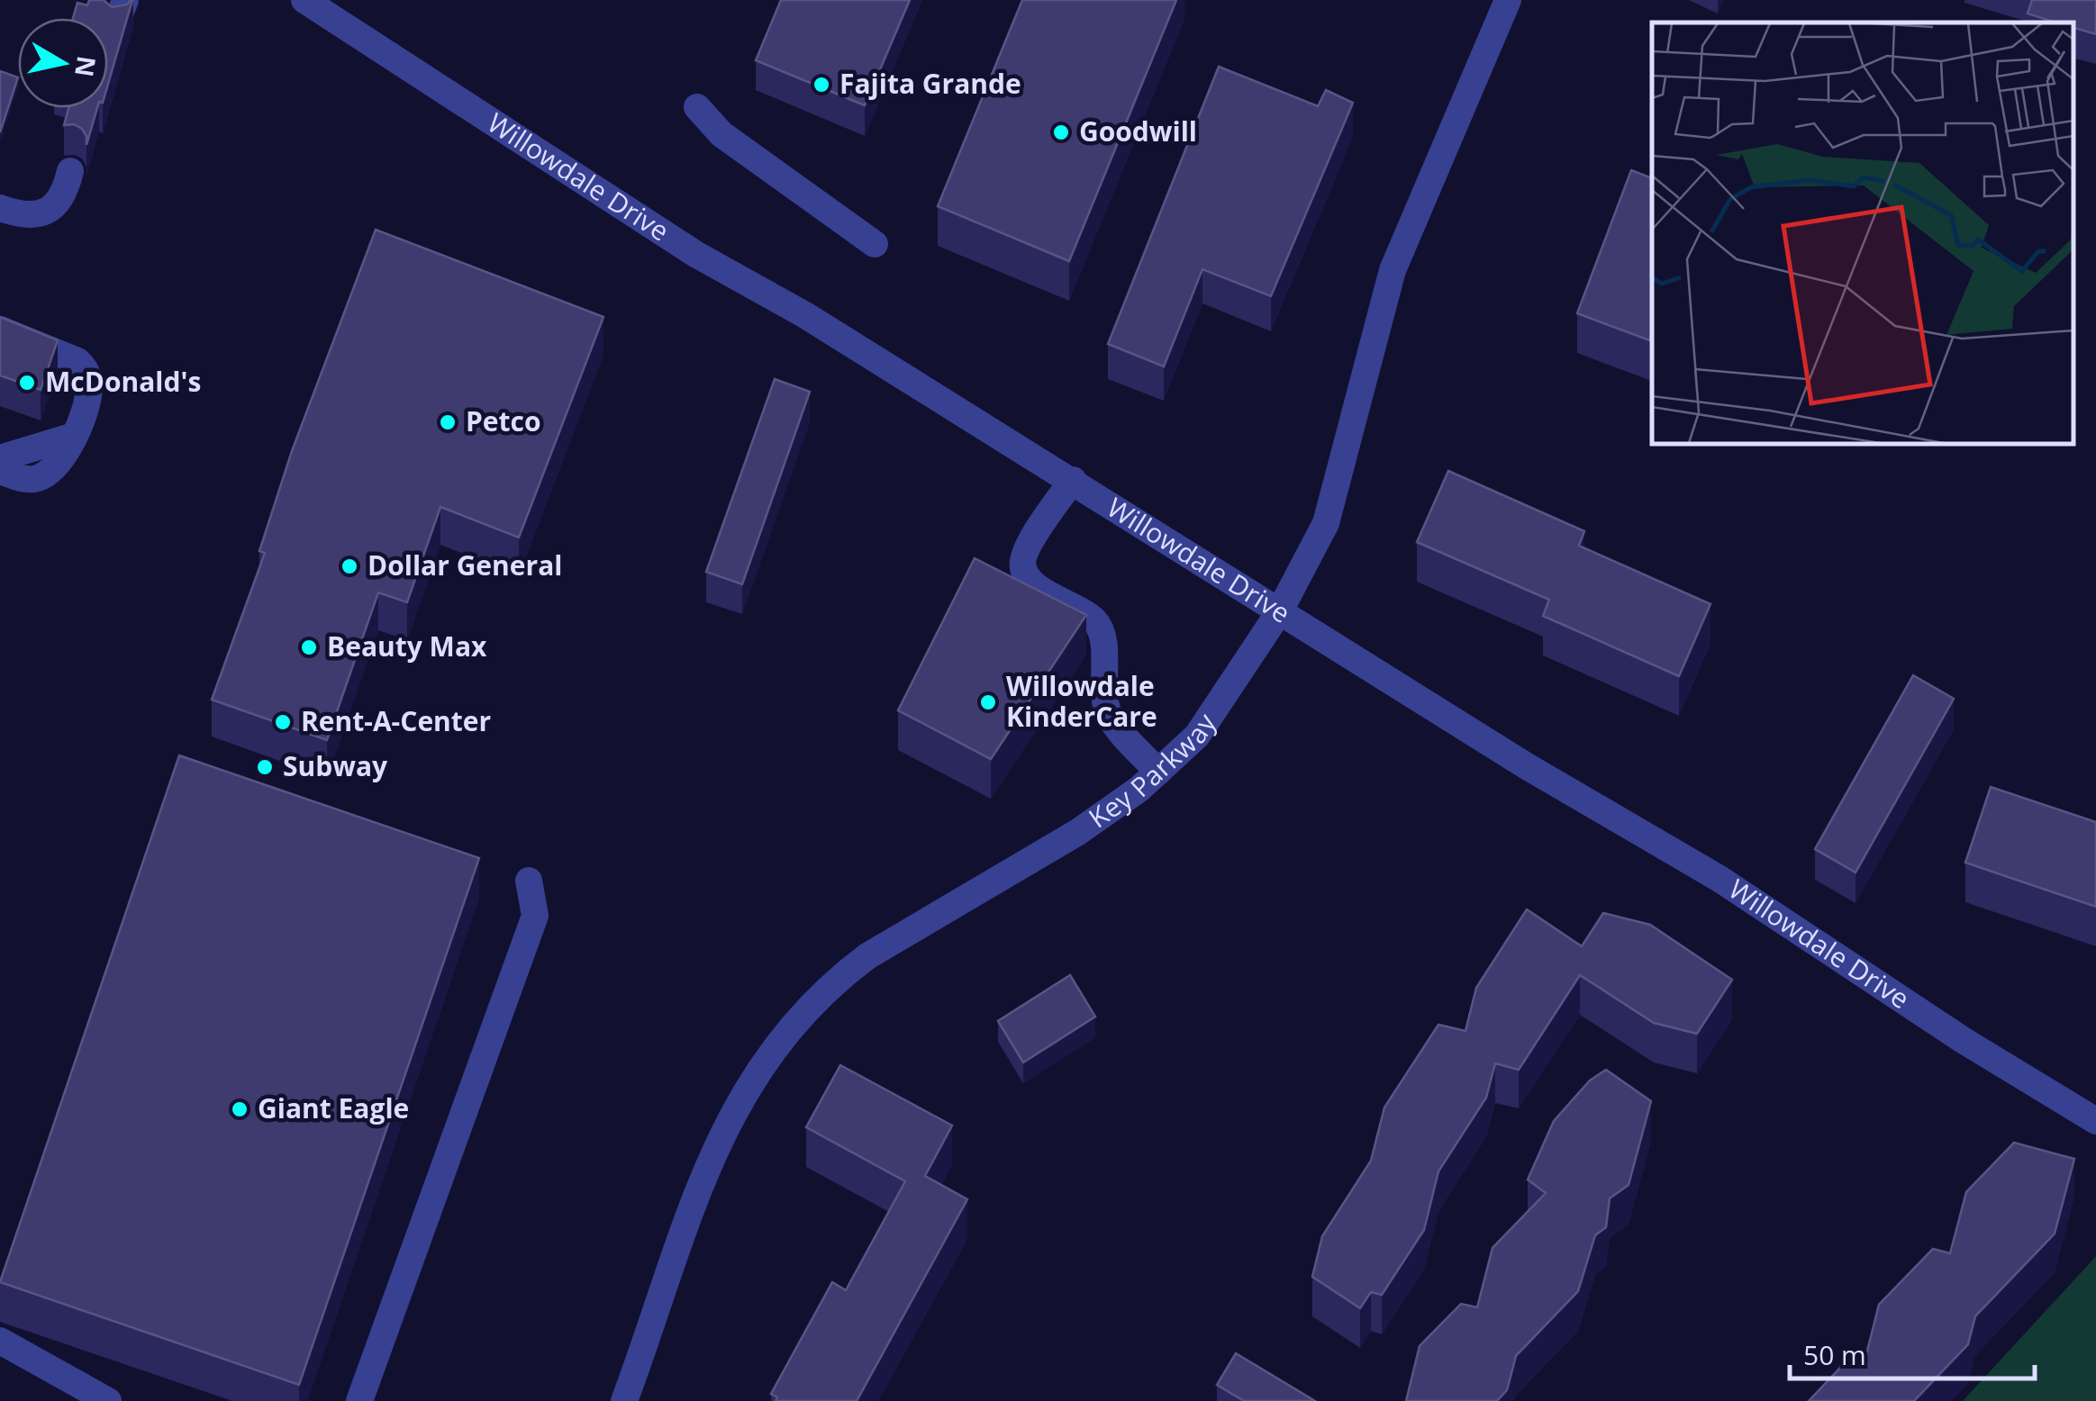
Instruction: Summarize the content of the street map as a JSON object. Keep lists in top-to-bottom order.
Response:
{
  "streets": {
    "street": ["Willowdale Drive", "Key Parkway"]
  },
  "crossings": [
    ["Willowdale Drive", "Key Parkway"]
  ],
  "places": [
    "Fajita Grande",
    "Goodwill",
    "McDonald's",
    "Petco",
    "Dollar General",
    "Beauty Max",
    "Willowdale KinderCare",
    "Rent-A-Center",
    "Subway",
    "Giant Eagle"
  ],
  "scale_bar": "50 m",
  "north": "right"
}
